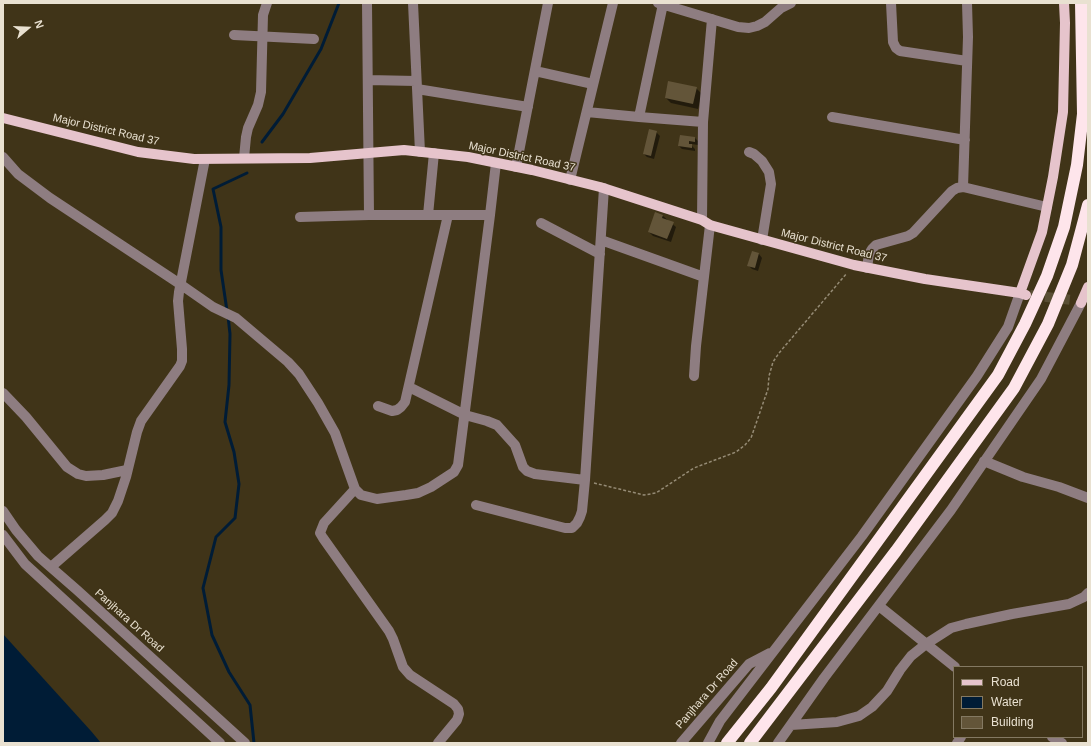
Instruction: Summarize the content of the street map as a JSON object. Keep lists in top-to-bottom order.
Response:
{
  "streets": {
    "main road": ["Major District Road 37"],
    "street": ["Panjhara Dr Road"]
  },
  "legend": ["Road", "Water", "Building"],
  "north": "right"
}
